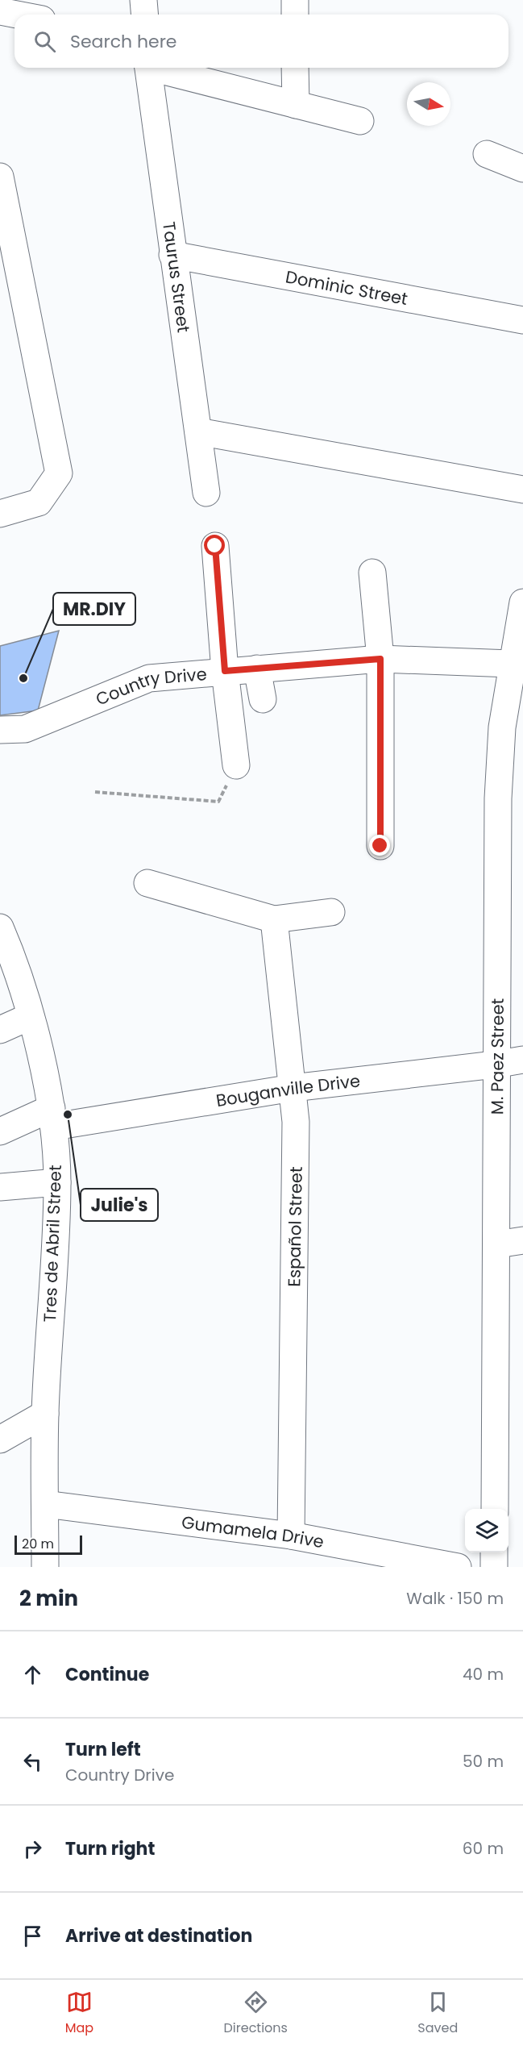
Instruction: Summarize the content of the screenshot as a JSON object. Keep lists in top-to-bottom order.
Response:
{
  "streets": {
    "street": [
      "Taurus Street",
      "Dominic Street",
      "Country Drive",
      "M. Paez Street",
      "Bouganville Drive",
      "Español Street",
      "Tres de Abril Street",
      "Gumamela Drive"
    ]
  },
  "crossings": [
    ["Taurus Street", "Dominic Street"],
    ["Country Drive", "M. Paez Street"],
    ["M. Paez Street", "Bouganville Drive"],
    ["Bouganville Drive", "Español Street"],
    ["Bouganville Drive", "Tres de Abril Street"],
    ["Español Street", "Gumamela Drive"],
    ["Tres de Abril Street", "Gumamela Drive"]
  ],
  "places": ["MR.DIY", "Julie's"],
  "scale_bar": "20 m",
  "north": "right",
  "page": {
    "search": "Search here",
    "scale": "20 m",
    "heading": ["2 min", "Walk · 150 m"],
    "list": [
      ["Continue", "40 m"],
      ["Turn left", "Country Drive", "50 m"],
      ["Turn right", "60 m"],
      "Arrive at destination"
    ],
    "nav": ["Map", "Directions", "Saved"]
  }
}
